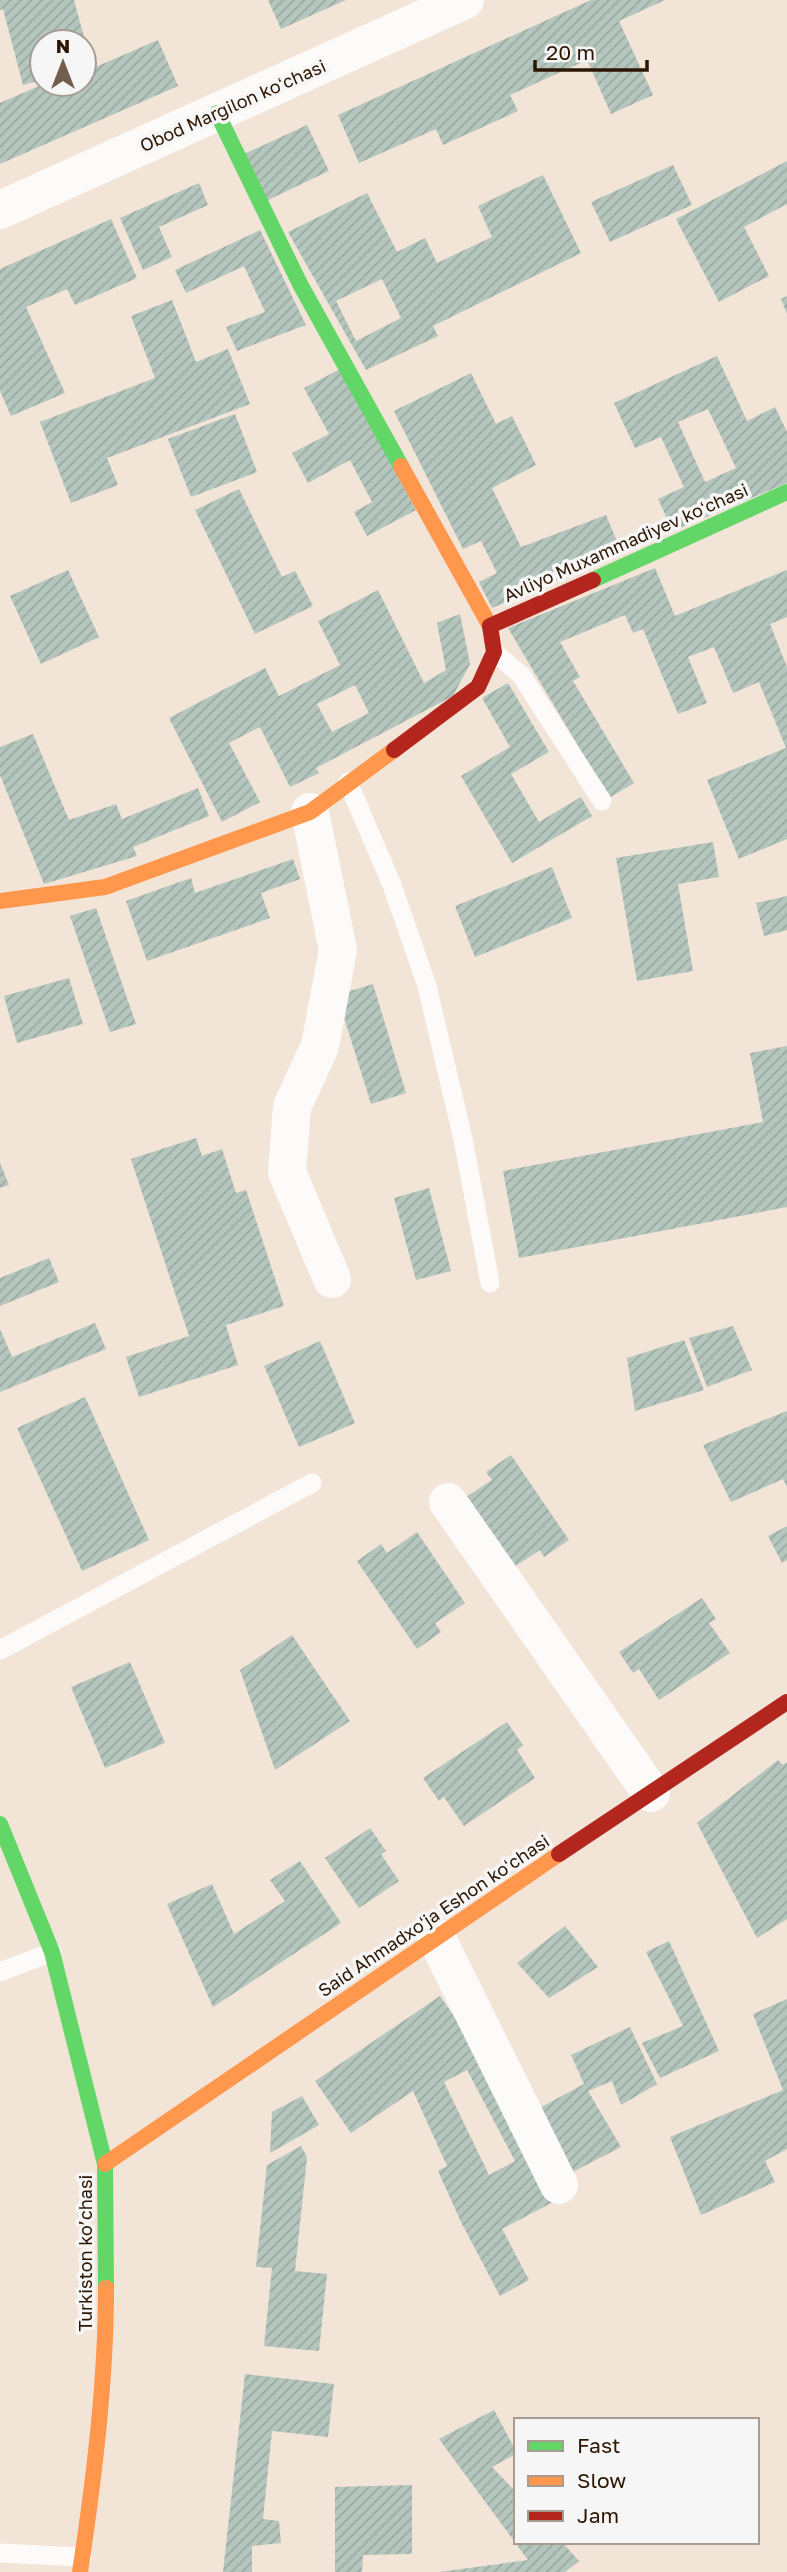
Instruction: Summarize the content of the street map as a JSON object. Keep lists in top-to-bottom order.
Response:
{
  "streets": {
    "street": [
      "Obod Margilon koʻchasi",
      "Avliyo Muxammadiyev koʻchasi",
      "Said Ahmadxoʻja Eshon koʻchasi",
      "Turkiston ko’chasi"
    ]
  },
  "crossings": [
    ["Said Ahmadxoʻja Eshon koʻchasi", "Turkiston ko’chasi"]
  ],
  "legend": ["Fast", "Slow", "Jam"],
  "scale_bar": "20 m",
  "north": "top"
}
